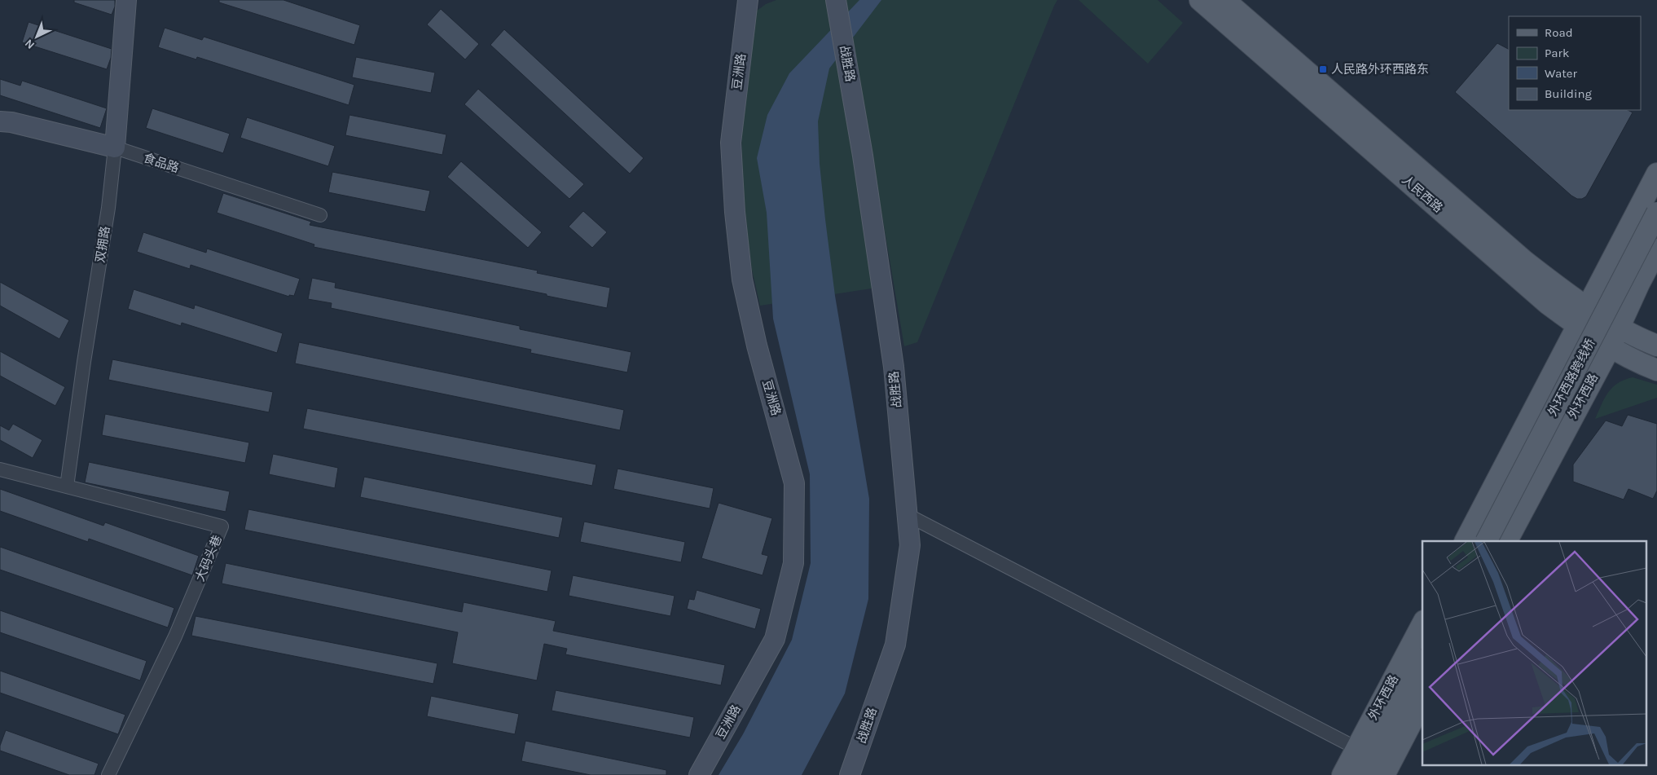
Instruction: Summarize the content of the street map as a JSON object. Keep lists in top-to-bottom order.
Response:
{
  "streets": {
    "main road": ["人民西路", "外环西路跨线桥", "外环西路"],
    "street": [
      "战胜路",
      "豆洲路",
      "食品路",
      "双拥路",
      "大码头巷"
    ]
  },
  "crossings": [
    ["食品路", "双拥路"],
    ["人民西路", "外环西路"],
    ["双拥路", "大码头巷"]
  ],
  "places": {
    "transit": ["人民路外环西路东"]
  },
  "legend": [
    "Road",
    "Park",
    "Water",
    "Building"
  ],
  "north": "bottom left"
}
